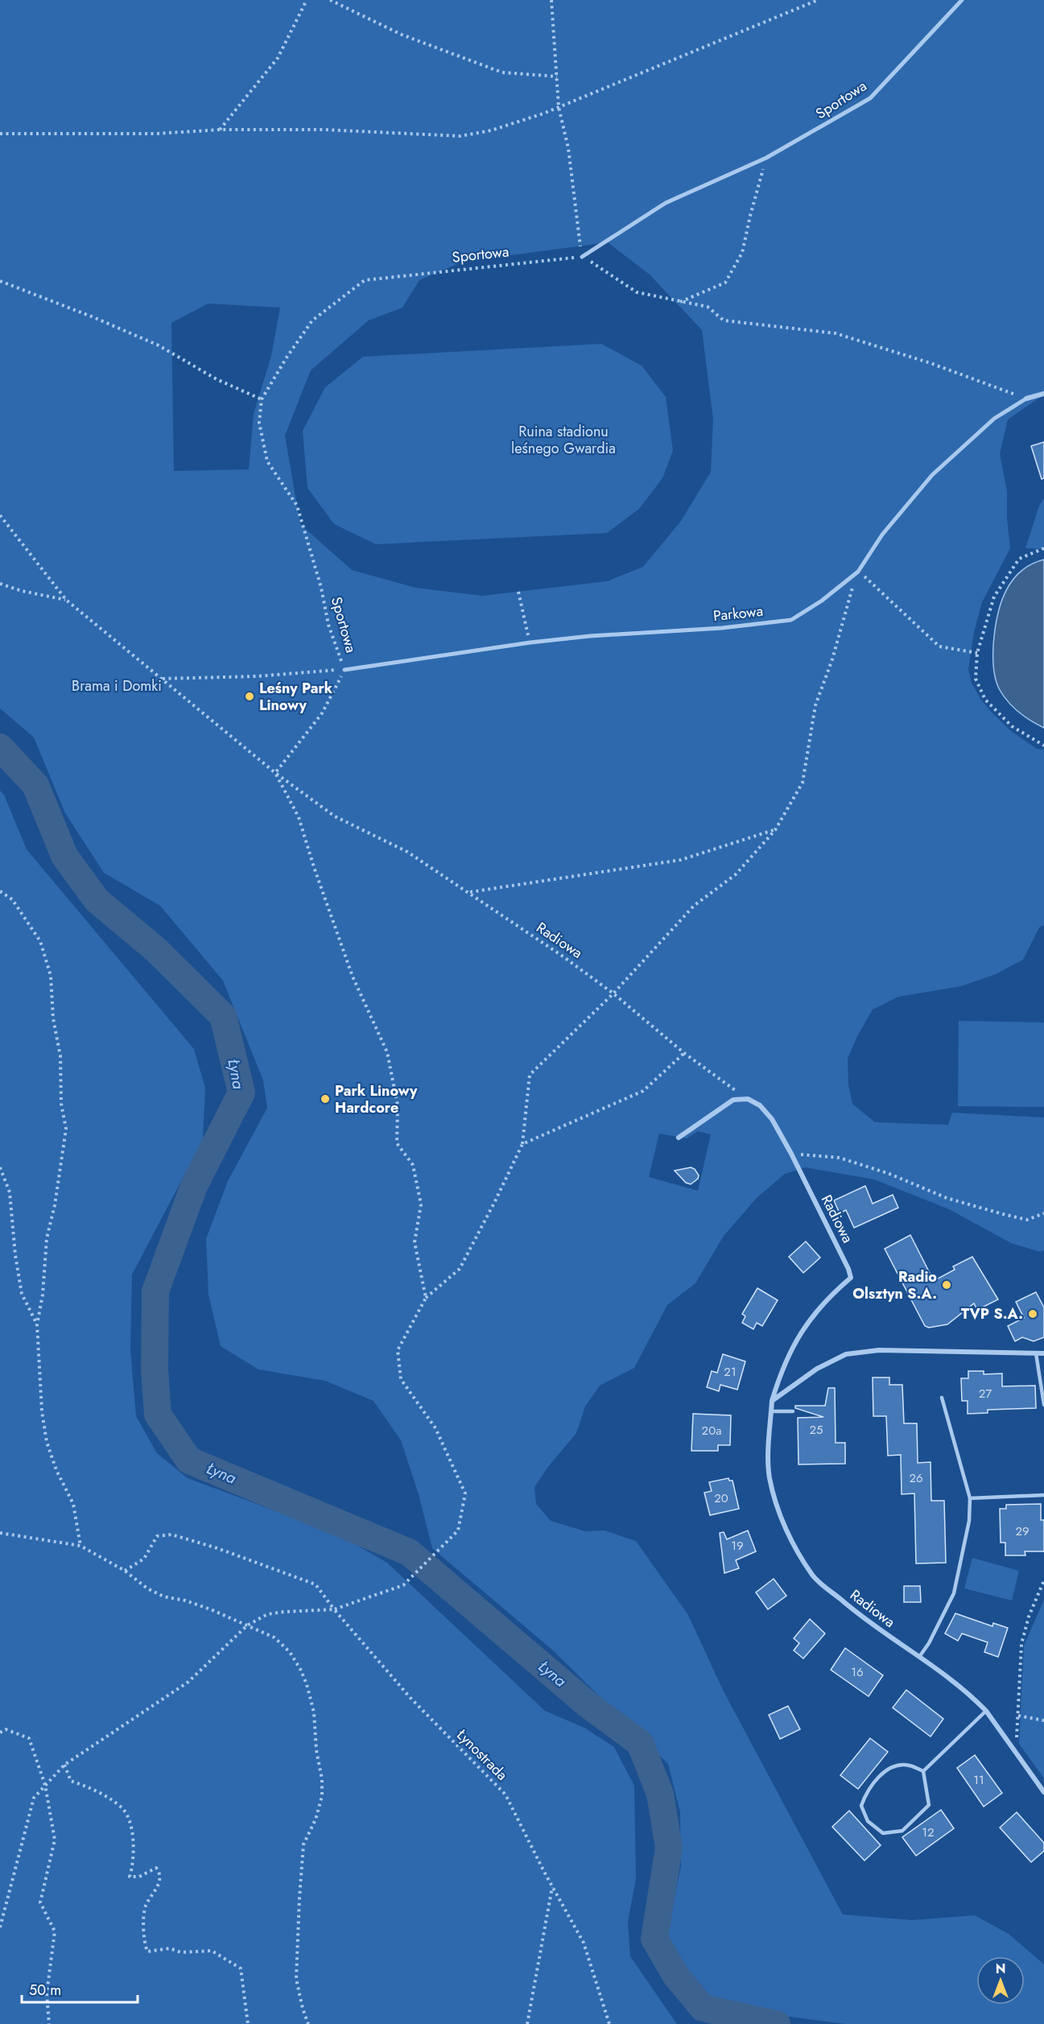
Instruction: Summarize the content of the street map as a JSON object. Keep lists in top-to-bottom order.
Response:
{
  "streets": {
    "street": ["Sportowa", "Parkowa", "Radiowa"],
    "path": ["Łynostrada"]
  },
  "crossings": [
    ["Sportowa", "Parkowa"]
  ],
  "water": ["Łyna"],
  "parks": ["Ruina stadionu leśnego Gwardia", "Brama i Domki"],
  "places": [
    "Leśny Park Linowy",
    "Park Linowy Hardcore",
    "Radio Olsztyn S.A.",
    "TVP S.A."
  ],
  "house_numbers": [
    "21",
    "27",
    "25",
    "20a",
    "26",
    "20",
    "29",
    "19",
    "16",
    "11",
    "12"
  ],
  "scale_bar": "50 m",
  "north": "top"
}
